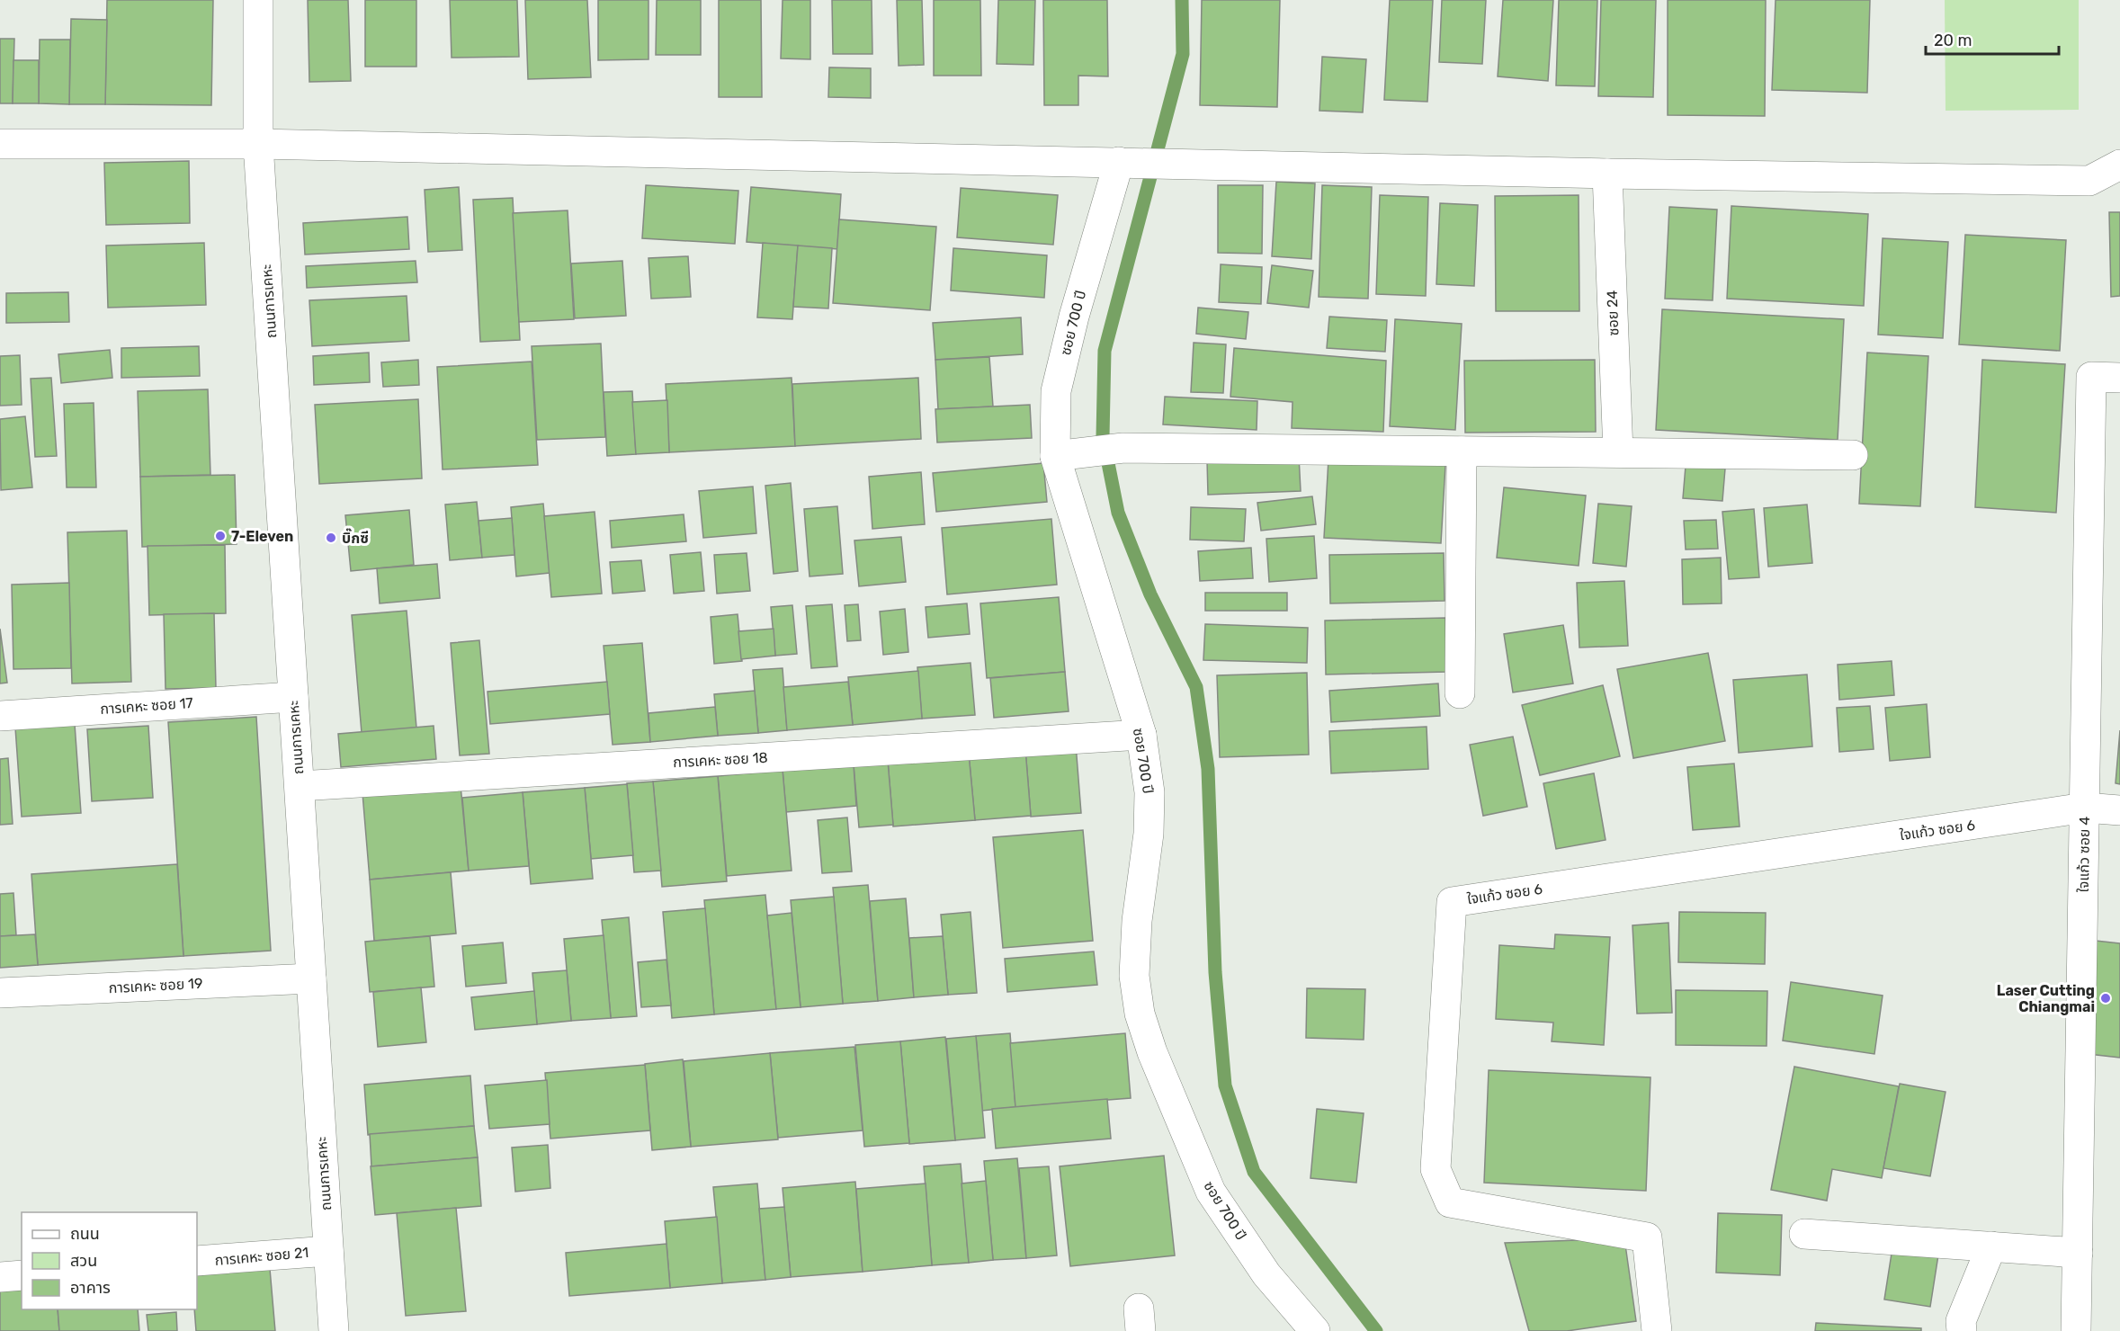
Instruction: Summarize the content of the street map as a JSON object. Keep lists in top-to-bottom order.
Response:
{
  "streets": {
    "street": [
      "ถนนการเคหะ",
      "ซอย 24",
      "ซอย 700 ปี",
      "การเคหะ ซอย 17",
      "การเคหะ ซอย 18",
      "ใจแก้ว ซอย 6",
      "ใจแก้ว ซอย 4",
      "การเคหะ ซอย 19",
      "การเคหะ ซอย 21"
    ]
  },
  "crossings": [
    ["ถนนการเคหะ", "การเคหะ ซอย 17"],
    ["ถนนการเคหะ", "การเคหะ ซอย 18"],
    ["ถนนการเคหะ", "การเคหะ ซอย 19"],
    ["ถนนการเคหะ", "การเคหะ ซอย 21"],
    ["ซอย 700 ปี", "การเคหะ ซอย 18"],
    ["ใจแก้ว ซอย 6", "ใจแก้ว ซอย 4"]
  ],
  "places": ["7-Eleven", "บิ๊กซี", "Laser Cutting Chiangmai"],
  "legend": ["ถนน", "สวน", "อาคาร"],
  "scale_bar": "20 m"
}
